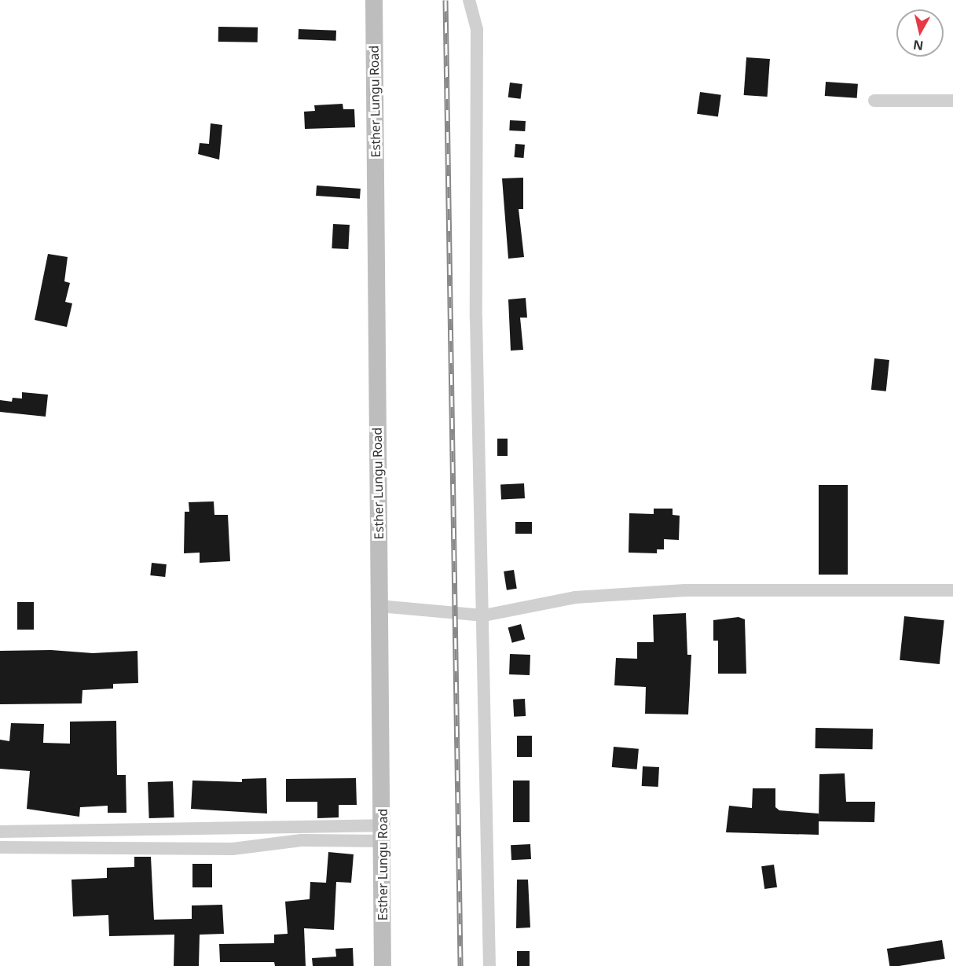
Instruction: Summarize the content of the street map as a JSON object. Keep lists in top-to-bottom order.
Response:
{
  "streets": {
    "street": ["Esther Lungu Road"]
  },
  "north": "bottom"
}
